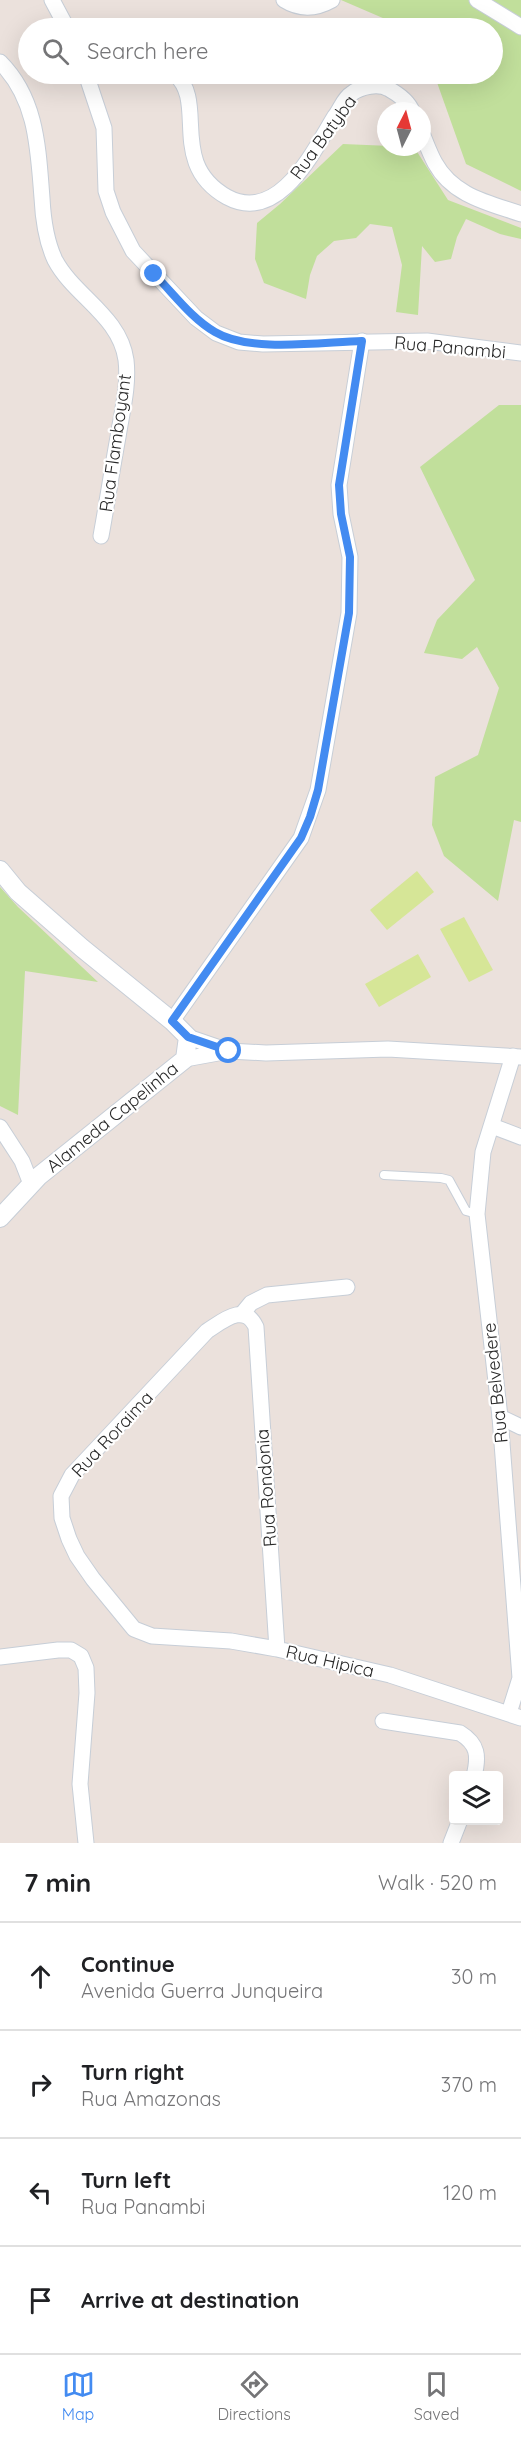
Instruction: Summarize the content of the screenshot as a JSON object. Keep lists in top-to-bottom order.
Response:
{
  "streets": {
    "street": [
      "Rua Batyba",
      "Rua Panambi",
      "Rua Flamboyant",
      "Alameda Capelinha",
      "Rua Belvedere",
      "Rua Roraima",
      "Rua Rondonia",
      "Rua Hipica"
    ]
  },
  "crossings": [
    ["Rua Belvedere", "Rua Hipica"],
    ["Rua Roraima", "Rua Rondonia"],
    ["Rua Roraima", "Rua Hipica"],
    ["Rua Rondonia", "Rua Hipica"]
  ],
  "north": "top",
  "page": {
    "search": "Search here",
    "heading": ["7 min", "Walk · 520 m"],
    "list": [
      ["Continue", "Avenida Guerra Junqueira", "30 m"],
      ["Turn right", "Rua Amazonas", "370 m"],
      ["Turn left", "Rua Panambi", "120 m"],
      "Arrive at destination"
    ],
    "nav": ["Map", "Directions", "Saved"]
  }
}
